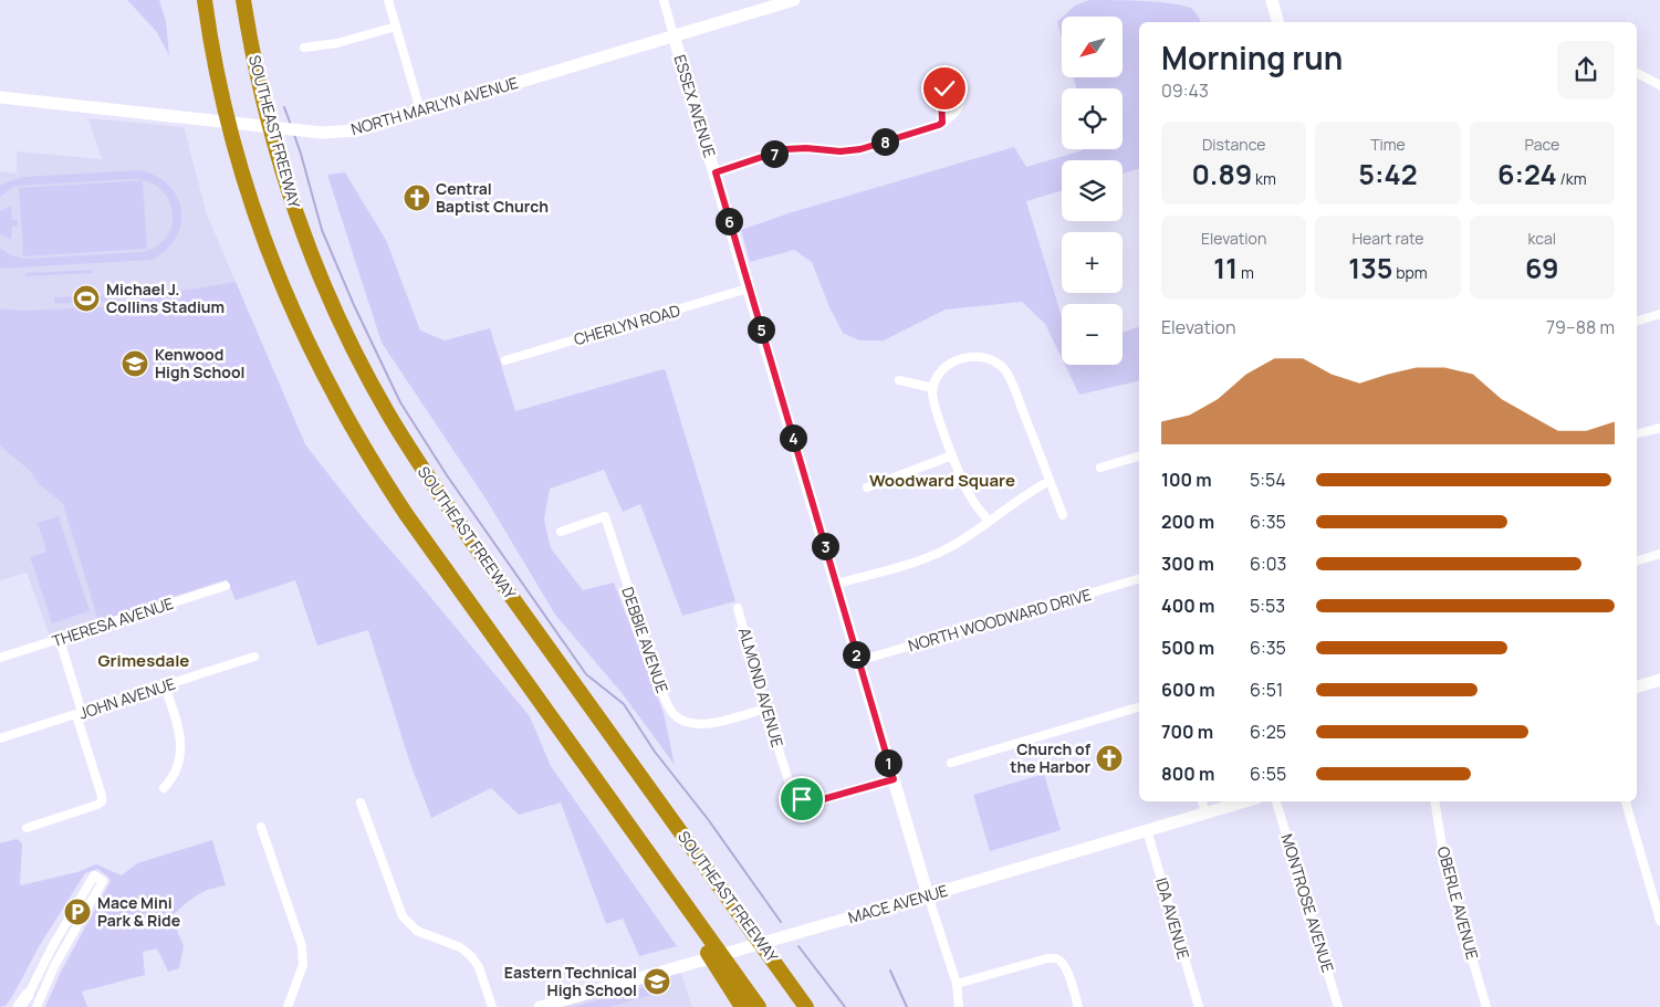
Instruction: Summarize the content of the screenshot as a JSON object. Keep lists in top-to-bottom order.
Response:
{
  "streets": {
    "highway": ["SOUTHEAST FREEWAY"],
    "street": [
      "NORTH MARLYN AVENUE",
      "ESSEX AVENUE",
      "CHERLYN ROAD",
      "NORTH WOODWARD DRIVE",
      "THERESA AVENUE",
      "DEBBIE AVENUE",
      "ALMOND AVENUE",
      "JOHN AVENUE",
      "MONTROSE AVENUE",
      "OBERLE AVENUE",
      "MACE AVENUE",
      "IDA AVENUE"
    ]
  },
  "crossings": [
    ["NORTH MARLYN AVENUE", "ESSEX AVENUE"],
    ["ESSEX AVENUE", "CHERLYN ROAD"],
    ["ESSEX AVENUE", "NORTH WOODWARD DRIVE"],
    ["ESSEX AVENUE", "ALMOND AVENUE"],
    ["ESSEX AVENUE", "MACE AVENUE"],
    ["DEBBIE AVENUE", "ALMOND AVENUE"],
    ["MACE AVENUE", "IDA AVENUE"]
  ],
  "districts": ["Woodward Square", "Grimesdale"],
  "places": {
    "church": ["Central Baptist Church", "Church of the Harbor"],
    "sports": ["Michael J. Collins Stadium"],
    "school or university": ["Kenwood High School", "Eastern Technical High School"],
    "parking": ["Mace Mini Park & Ride"]
  },
  "north": "bottom left",
  "page": {
    "map_buttons": ["+", "−"],
    "heading": ["Morning run", "09:43"],
    "stats": [
      ["Distance", "0.89 km"],
      ["Time", "5:42"],
      ["Pace", "6:24 /km"],
      ["Elevation", "11 m"],
      ["Heart rate", "135 bpm"],
      ["kcal", "69"]
    ],
    "pins": [
      "8",
      "7",
      "6",
      "5",
      "4",
      "3",
      "2",
      "1"
    ],
    "chart": ["Elevation", "79–88 m"],
    "list": [
      {
        "name": "100 m",
        "note": "5:54"
      },
      {
        "name": "200 m",
        "note": "6:35"
      },
      {
        "name": "300 m",
        "note": "6:03"
      },
      {
        "name": "400 m",
        "note": "5:53"
      },
      {
        "name": "500 m",
        "note": "6:35"
      },
      {
        "name": "600 m",
        "note": "6:51"
      },
      {
        "name": "700 m",
        "note": "6:25"
      },
      {
        "name": "800 m",
        "note": "6:55"
      }
    ]
  }
}
